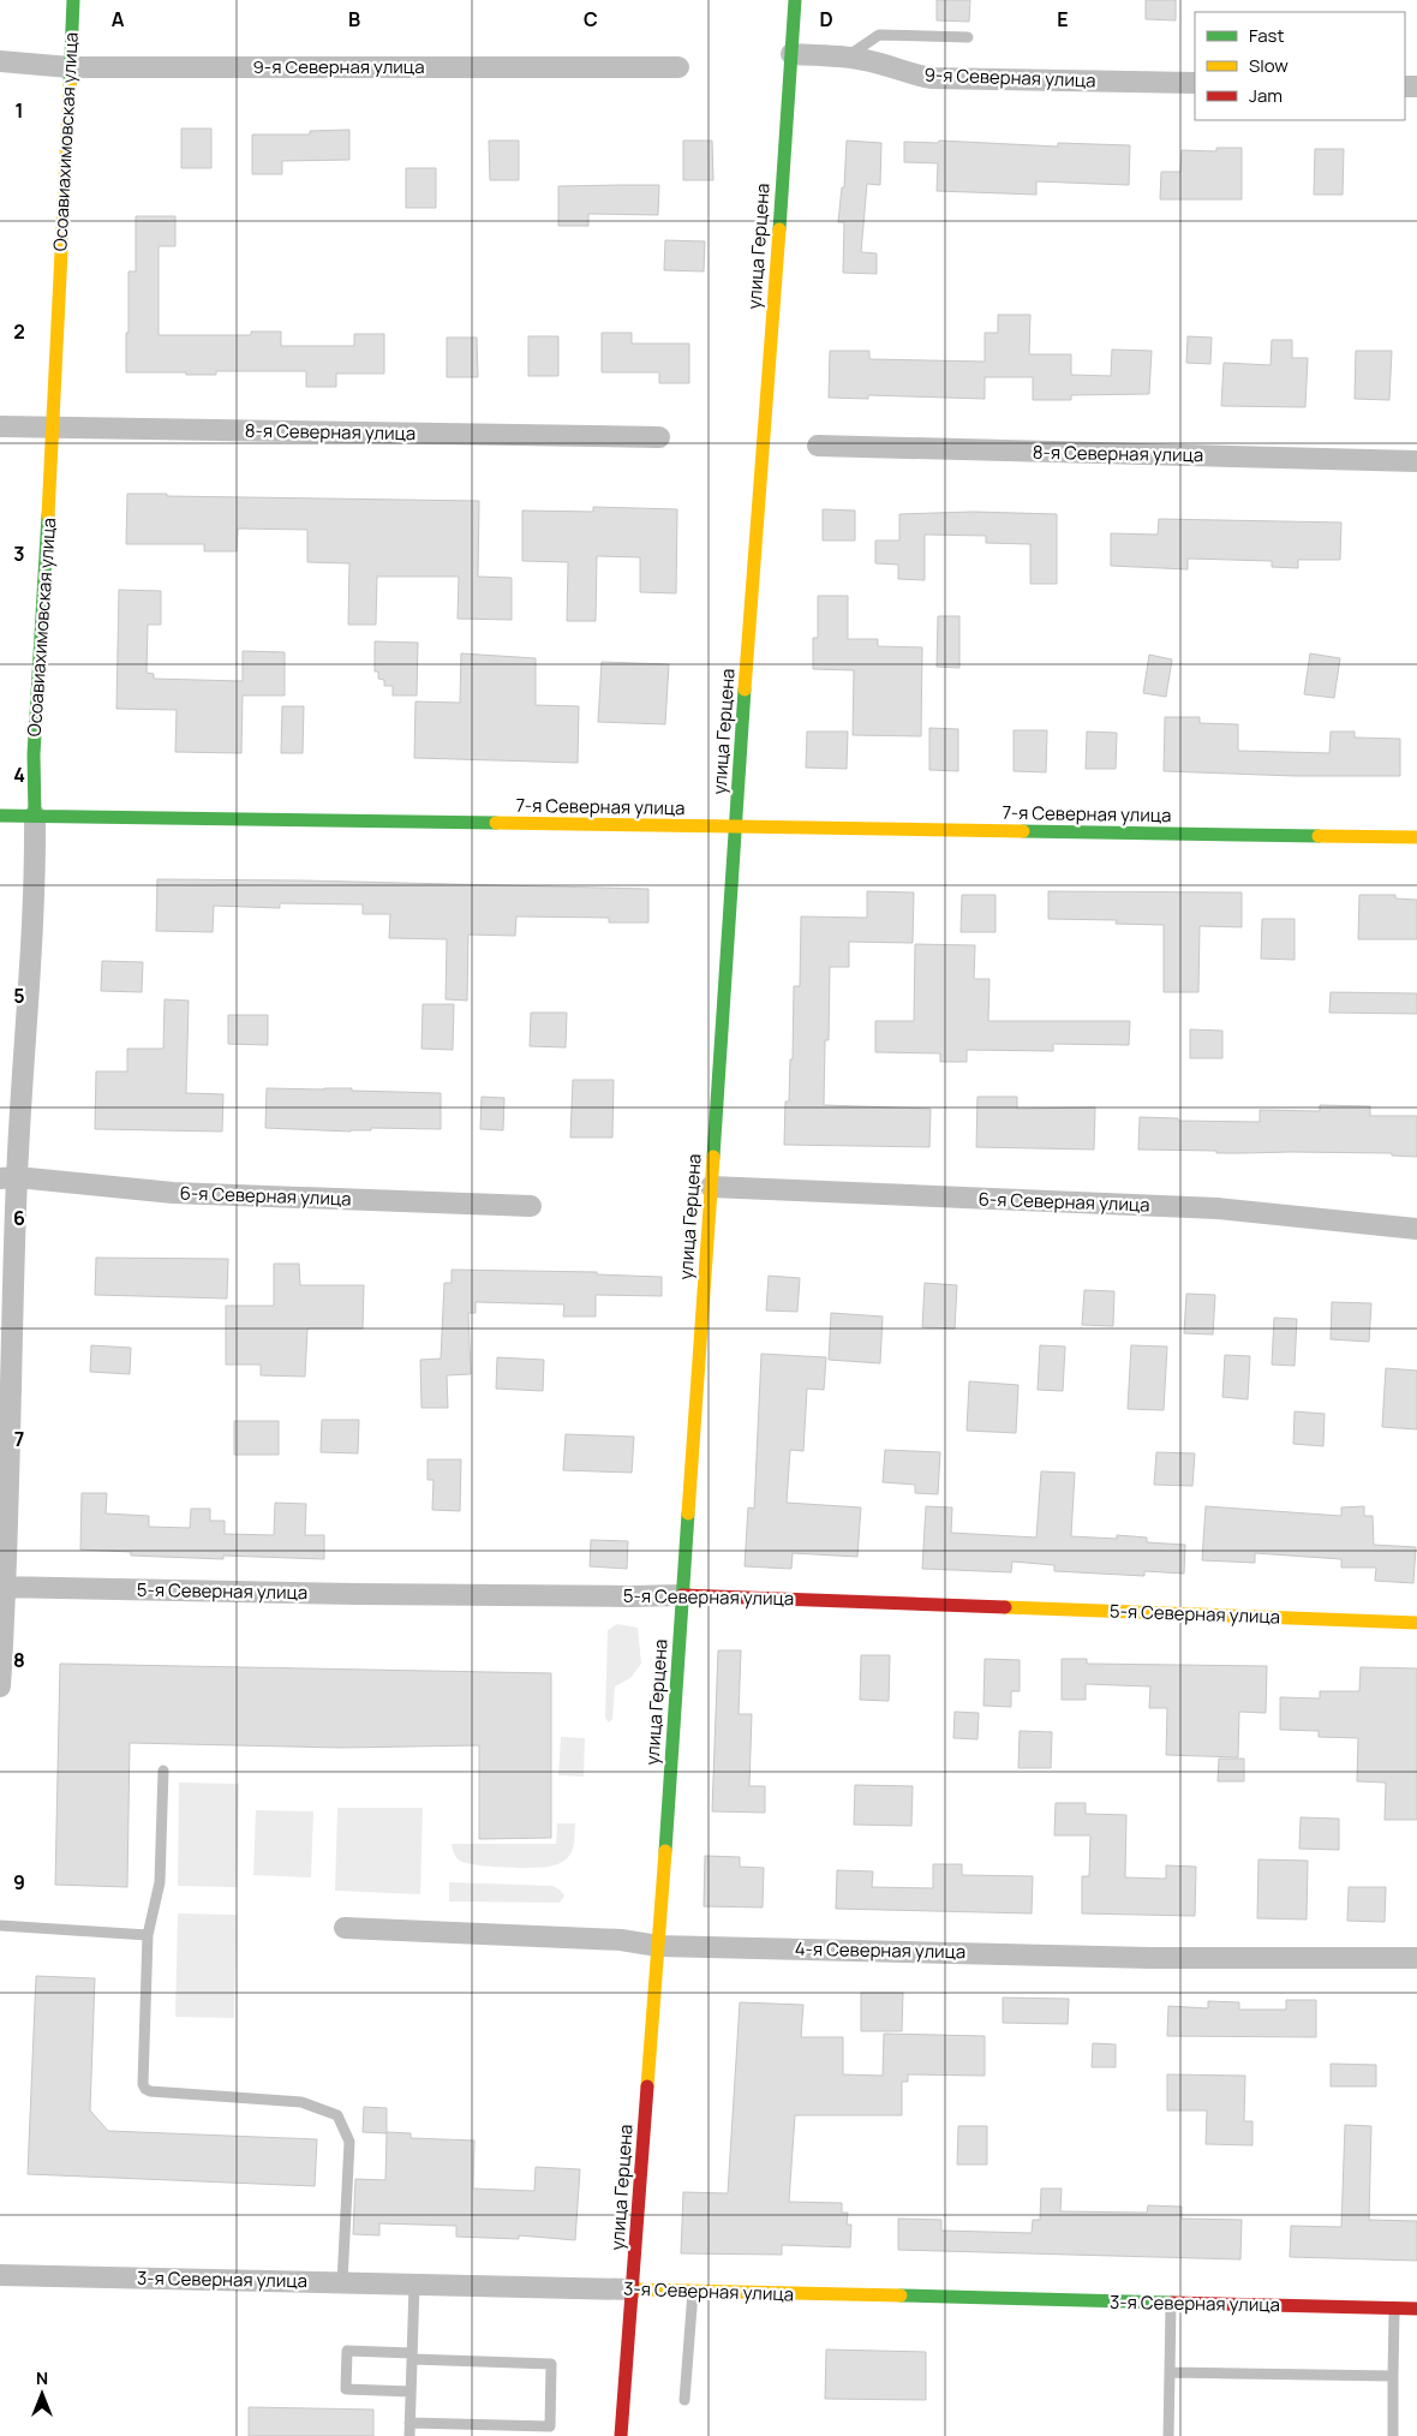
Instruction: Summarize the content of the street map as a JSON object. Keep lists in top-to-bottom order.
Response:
{
  "streets": {
    "main road": [
      "Осоавиахимовская улица",
      "улица Герцена",
      "7-я Северная улица",
      "5-я Северная улица",
      "3-я Северная улица"
    ],
    "street": [
      "9-я Северная улица",
      "8-я Северная улица",
      "6-я Северная улица",
      "4-я Северная улица"
    ]
  },
  "crossings": [
    ["9-я Северная улица", "Осоавиахимовская улица"],
    ["9-я Северная улица", "улица Герцена"],
    ["Осоавиахимовская улица", "8-я Северная улица"],
    ["Осоавиахимовская улица", "7-я Северная улица"],
    ["Осоавиахимовская улица", "6-я Северная улица"],
    ["Осоавиахимовская улица", "5-я Северная улица"],
    ["улица Герцена", "7-я Северная улица"],
    ["улица Герцена", "6-я Северная улица"],
    ["улица Герцена", "5-я Северная улица"],
    ["улица Герцена", "4-я Северная улица"],
    ["улица Герцена", "3-я Северная улица"]
  ],
  "legend": ["Fast", "Slow", "Jam"],
  "north": "top",
  "grid": {
    "columns": [
      "A",
      "B",
      "C",
      "D",
      "E"
    ],
    "rows": [
      "1",
      "2",
      "3",
      "4",
      "5",
      "6",
      "7",
      "8",
      "9"
    ]
  }
}
